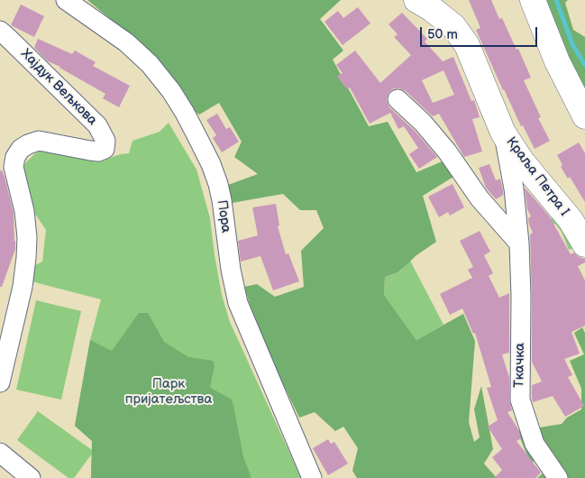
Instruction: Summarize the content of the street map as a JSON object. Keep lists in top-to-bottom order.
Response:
{
  "streets": {
    "main road": ["Краља Петра I"],
    "street": ["Хајдук Вељкова", "Пора", "Ткачка"]
  },
  "crossings": [
    ["Краља Петра I", "Ткачка"]
  ],
  "parks": ["Парк пријатељства"],
  "scale_bar": "50 m"
}
